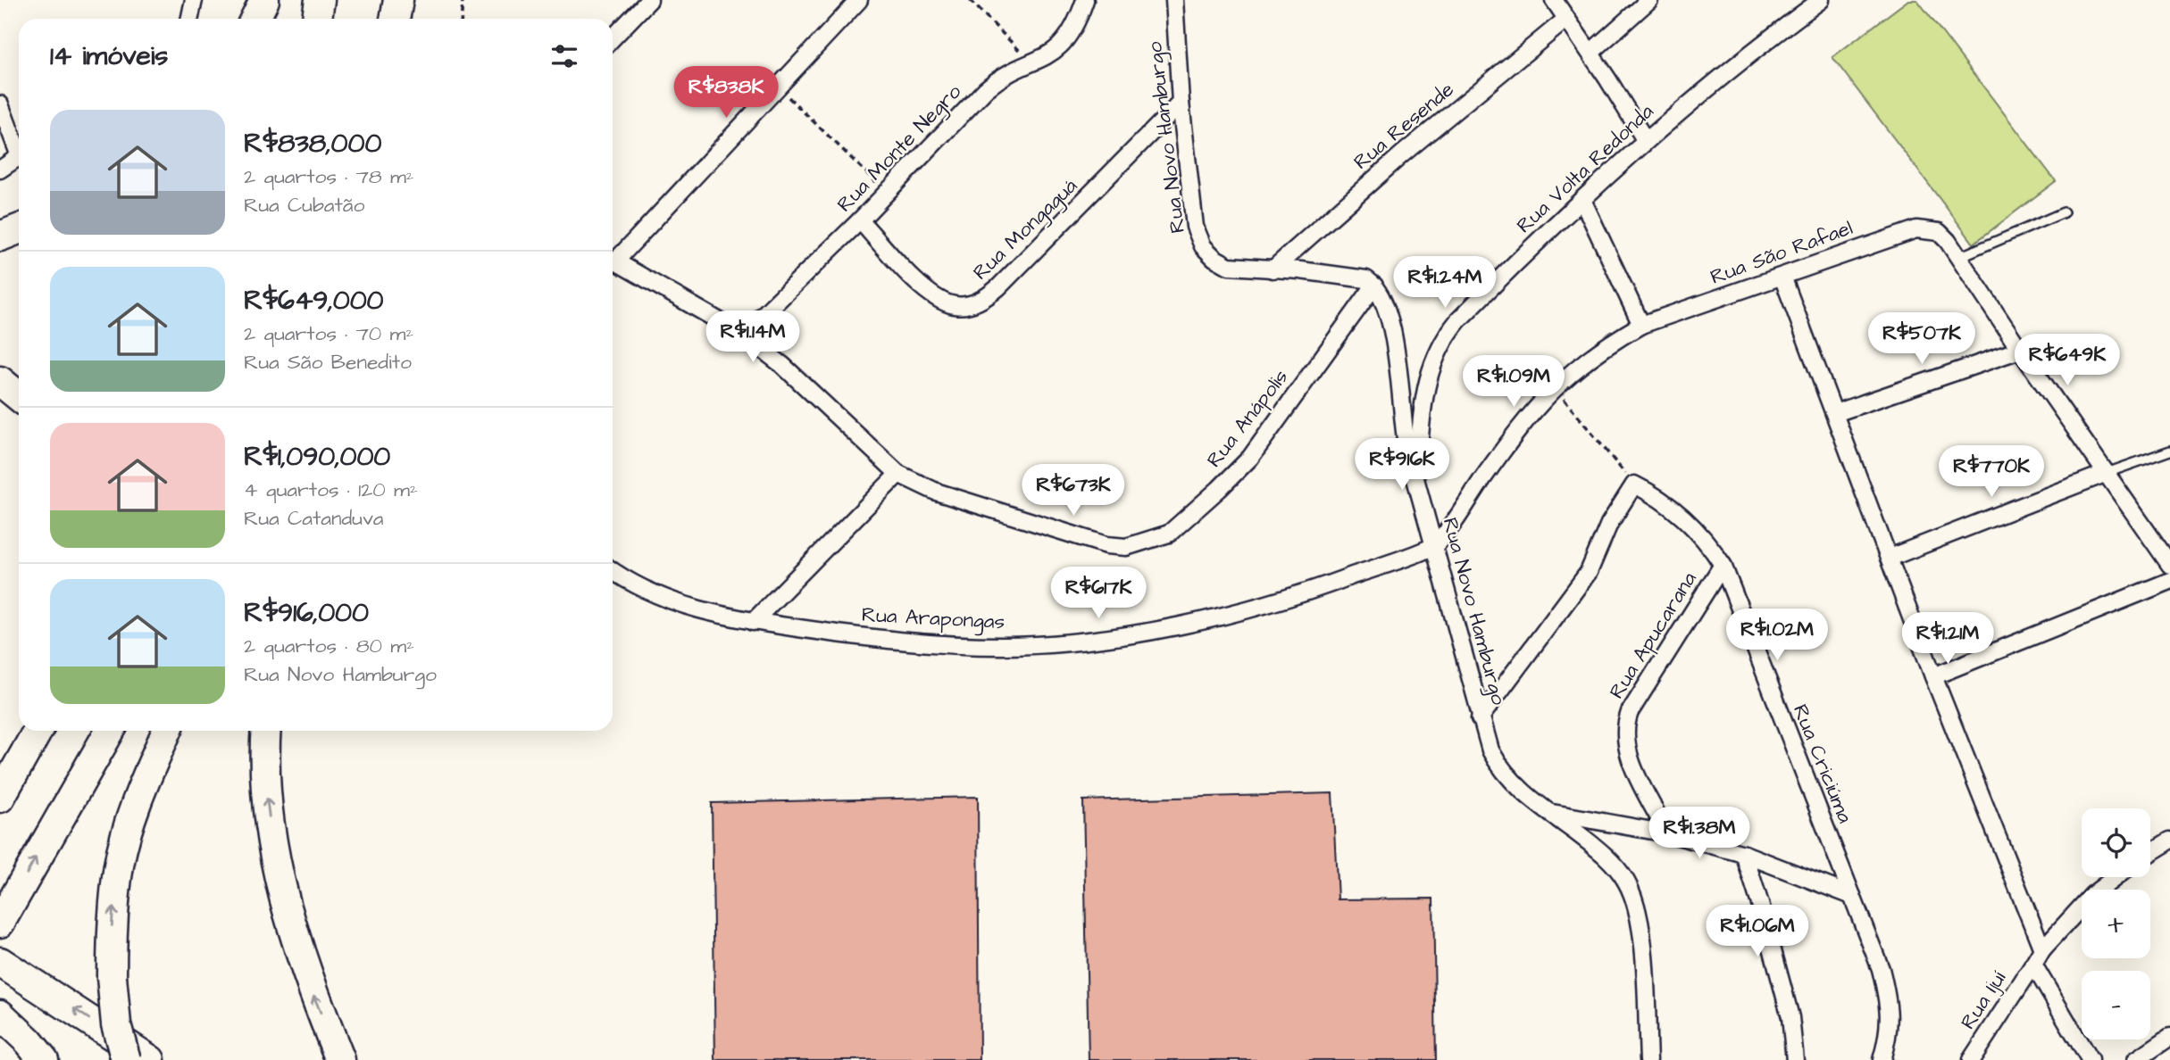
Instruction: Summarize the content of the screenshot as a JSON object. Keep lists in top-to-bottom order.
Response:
{
  "streets": {
    "street": [
      "Rua Resende",
      "Rua Novo Hamburgo",
      "Rua Monte Negro",
      "Rua Volta Redonda",
      "Rua Mongaguá",
      "Rua São Rafael",
      "Rua Anápolis",
      "Rua Arapongas",
      "Rua Apucarana",
      "Rua Criciúma",
      "Rua Ijuí"
    ]
  },
  "crossings": [
    ["Rua Resende", "Rua Novo Hamburgo"],
    ["Rua Novo Hamburgo", "Rua Volta Redonda"],
    ["Rua Novo Hamburgo", "Rua Mongaguá"],
    ["Rua Novo Hamburgo", "Rua São Rafael"],
    ["Rua Novo Hamburgo", "Rua Anápolis"],
    ["Rua Novo Hamburgo", "Rua Arapongas"],
    ["Rua Monte Negro", "Rua Mongaguá"],
    ["Rua Monte Negro", "Rua Anápolis"],
    ["Rua São Rafael", "Rua Arapongas"],
    ["Rua Apucarana", "Rua Criciúma"]
  ],
  "page": {
    "heading": "14 imóveis",
    "price": [
      "R$838K",
      "R$1.24M",
      "R$1.14M",
      "R$507K",
      "R$649K",
      "R$1.09M",
      "R$916K",
      "R$770K",
      "R$673K",
      "R$617K",
      "R$1.02M",
      "R$1.21M",
      "R$1.38M",
      "R$1.06M"
    ],
    "list": [
      {
        "name": "R$838,000",
        "note": "2 quartos · 78 m² · Rua Cubatão"
      },
      {
        "name": "R$649,000",
        "note": "2 quartos · 70 m² · Rua São Benedito"
      },
      {
        "name": "R$1,090,000",
        "note": "4 quartos · 120 m² · Rua Catanduva"
      },
      {
        "name": "R$916,000",
        "note": "2 quartos · 80 m² · Rua Novo Hamburgo"
      }
    ],
    "map_buttons": ["+", "−"]
  }
}
